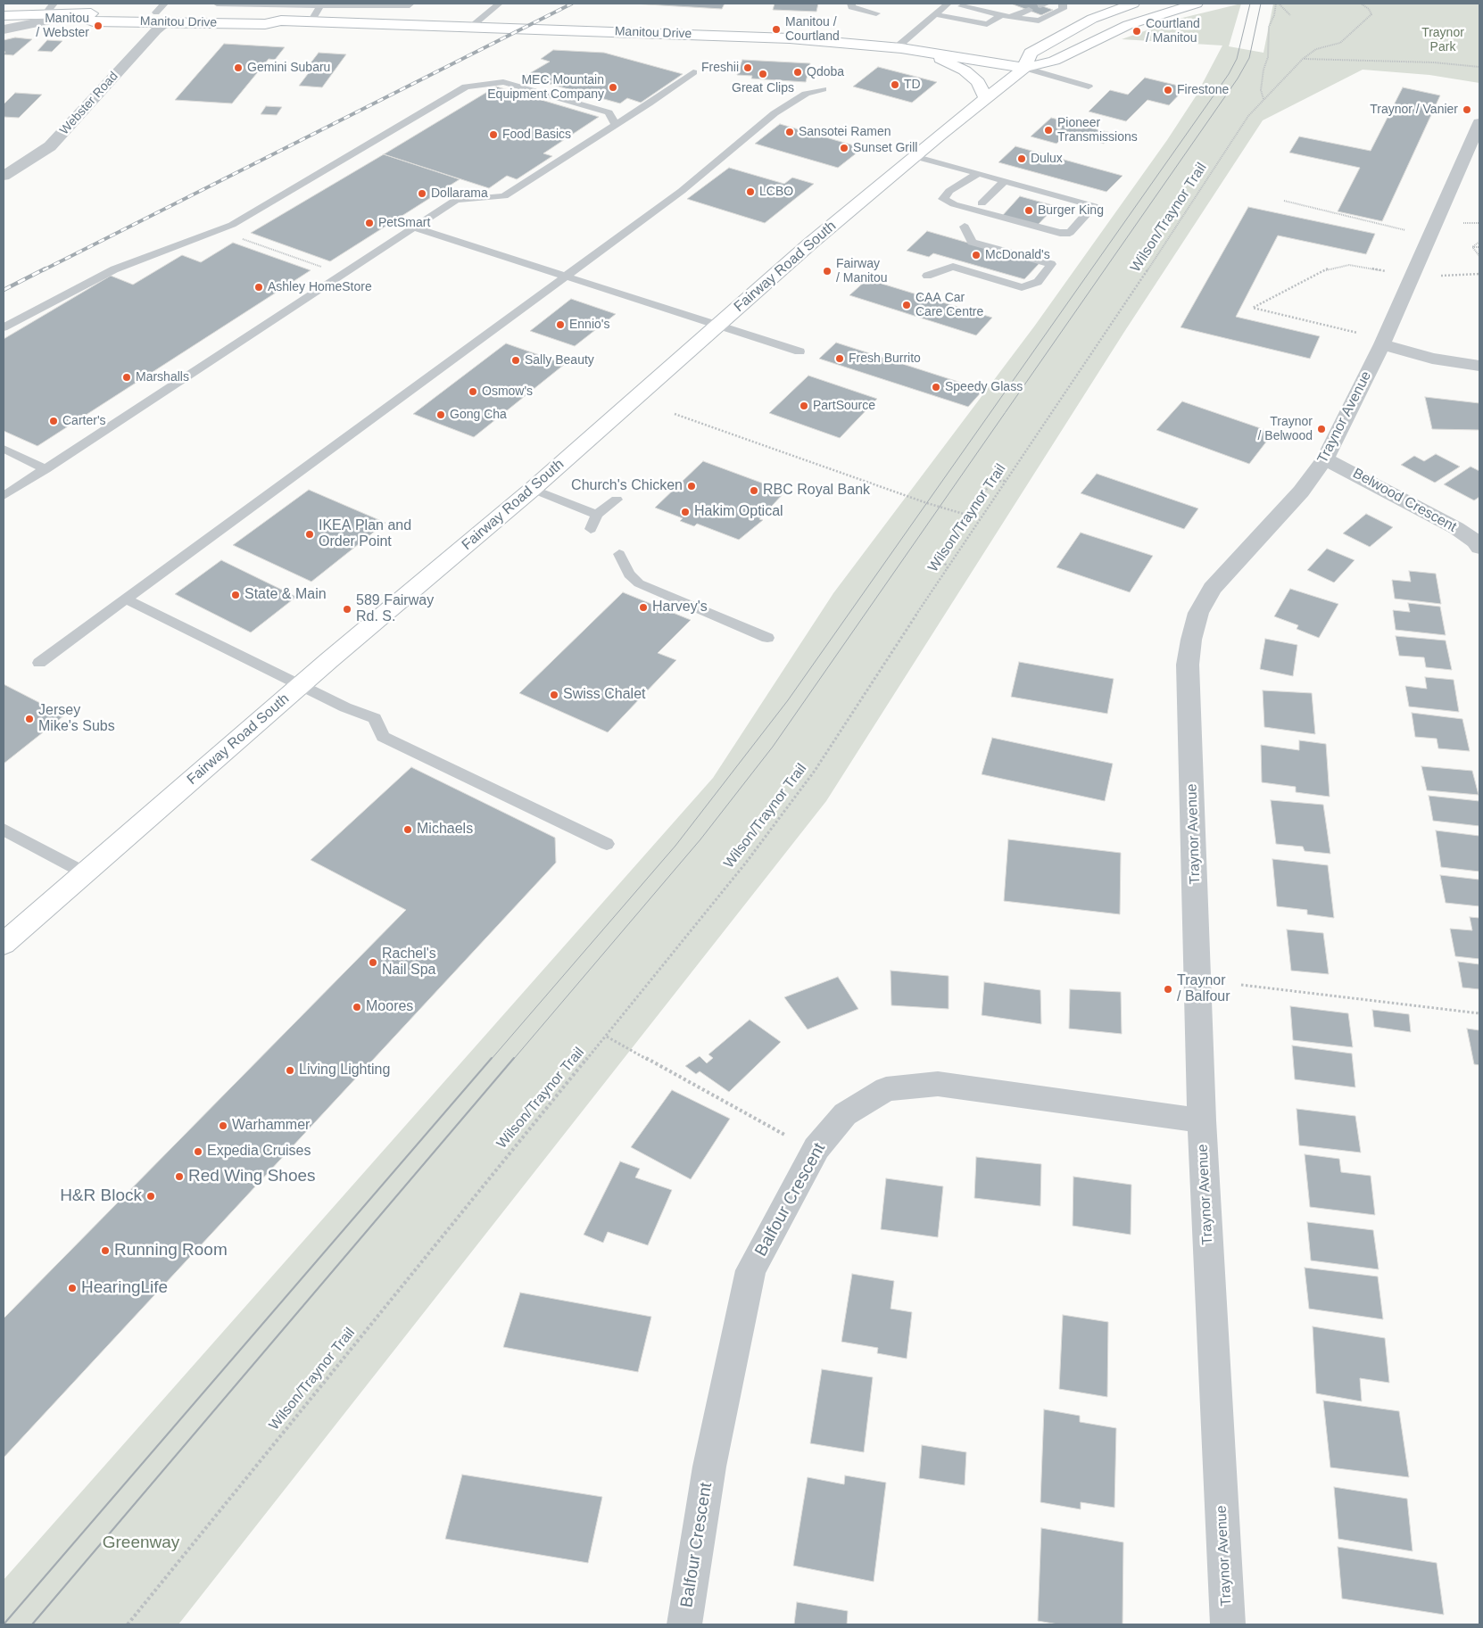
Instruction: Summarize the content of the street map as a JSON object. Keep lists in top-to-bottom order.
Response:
{
  "streets": {
    "main road": ["Manitou Drive", "Fairway Road South"],
    "street": [
      "Webster Road",
      "Traynor Avenue",
      "Belwood Crescent",
      "Balfour Crescent"
    ],
    "path": ["Wilson/Traynor Trail"]
  },
  "crossings": [
    ["Manitou Drive", "Webster Road"],
    ["Manitou Drive", "Fairway Road South"],
    ["Traynor Avenue", "Belwood Crescent"],
    ["Traynor Avenue", "Balfour Crescent"]
  ],
  "parks": ["Traynor Park", "Greenway"],
  "places": [
    "Manitou / Webster",
    "Manitou / Courtland",
    "Courtland / Manitou",
    "Gemini Subaru",
    "Freshii",
    "Qdoba",
    "Great Clips",
    "TD",
    "MEC Mountain Equipment Company",
    "Firestone",
    "Traynor / Vanier",
    "Pioneer Transmissions",
    "Sansotei Ramen",
    "Food Basics",
    "Sunset Grill",
    "Dulux",
    "LCBO",
    "Dollarama",
    "Burger King",
    "PetSmart",
    "McDonald's",
    "Fairway / Manitou",
    "Ashley HomeStore",
    "CAA Car Care Centre",
    "Ennio's",
    "Fresh Burrito",
    "Sally Beauty",
    "Marshalls",
    "Speedy Glass",
    "Osmow's",
    "PartSource",
    "Gong Cha",
    "Carter's",
    "Traynor / Belwood",
    "Church's Chicken",
    "RBC Royal Bank",
    "Hakim Optical",
    "IKEA Plan and Order Point",
    "State & Main",
    "Harvey's",
    "589 Fairway Rd. S.",
    "Swiss Chalet",
    "Jersey Mike's Subs",
    "Michaels",
    "Rachel's Nail Spa",
    "Traynor / Balfour",
    "Moores",
    "Living Lighting",
    "Warhammer",
    "Expedia Cruises",
    "Red Wing Shoes",
    "H&R Block",
    "Running Room",
    "HearingLife"
  ]
}
